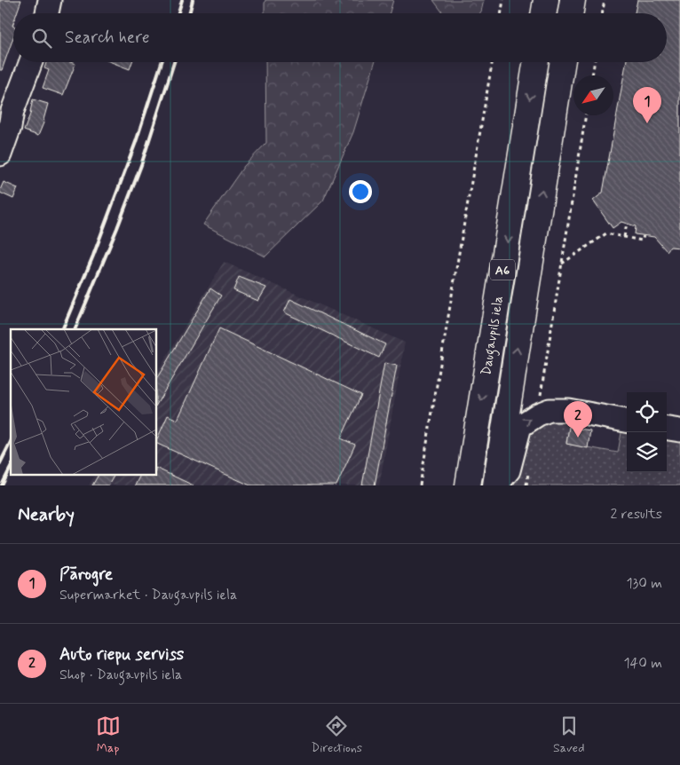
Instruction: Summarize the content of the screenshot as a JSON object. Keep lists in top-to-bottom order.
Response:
{
  "streets": {
    "highway": ["A6", "Daugavpils iela"]
  },
  "north": "bottom left",
  "page": {
    "search": "Search here",
    "pins": ["1", "2"],
    "heading": ["Nearby", "2 results"],
    "list": [
      {
        "mark": "1",
        "name": "Pārogre",
        "note": "Supermarket · Daugavpils iela",
        "value": "130 m"
      },
      {
        "mark": "2",
        "name": "Auto riepu serviss",
        "note": "Shop · Daugavpils iela",
        "value": "140 m"
      }
    ],
    "nav": ["Map", "Directions", "Saved"]
  }
}
